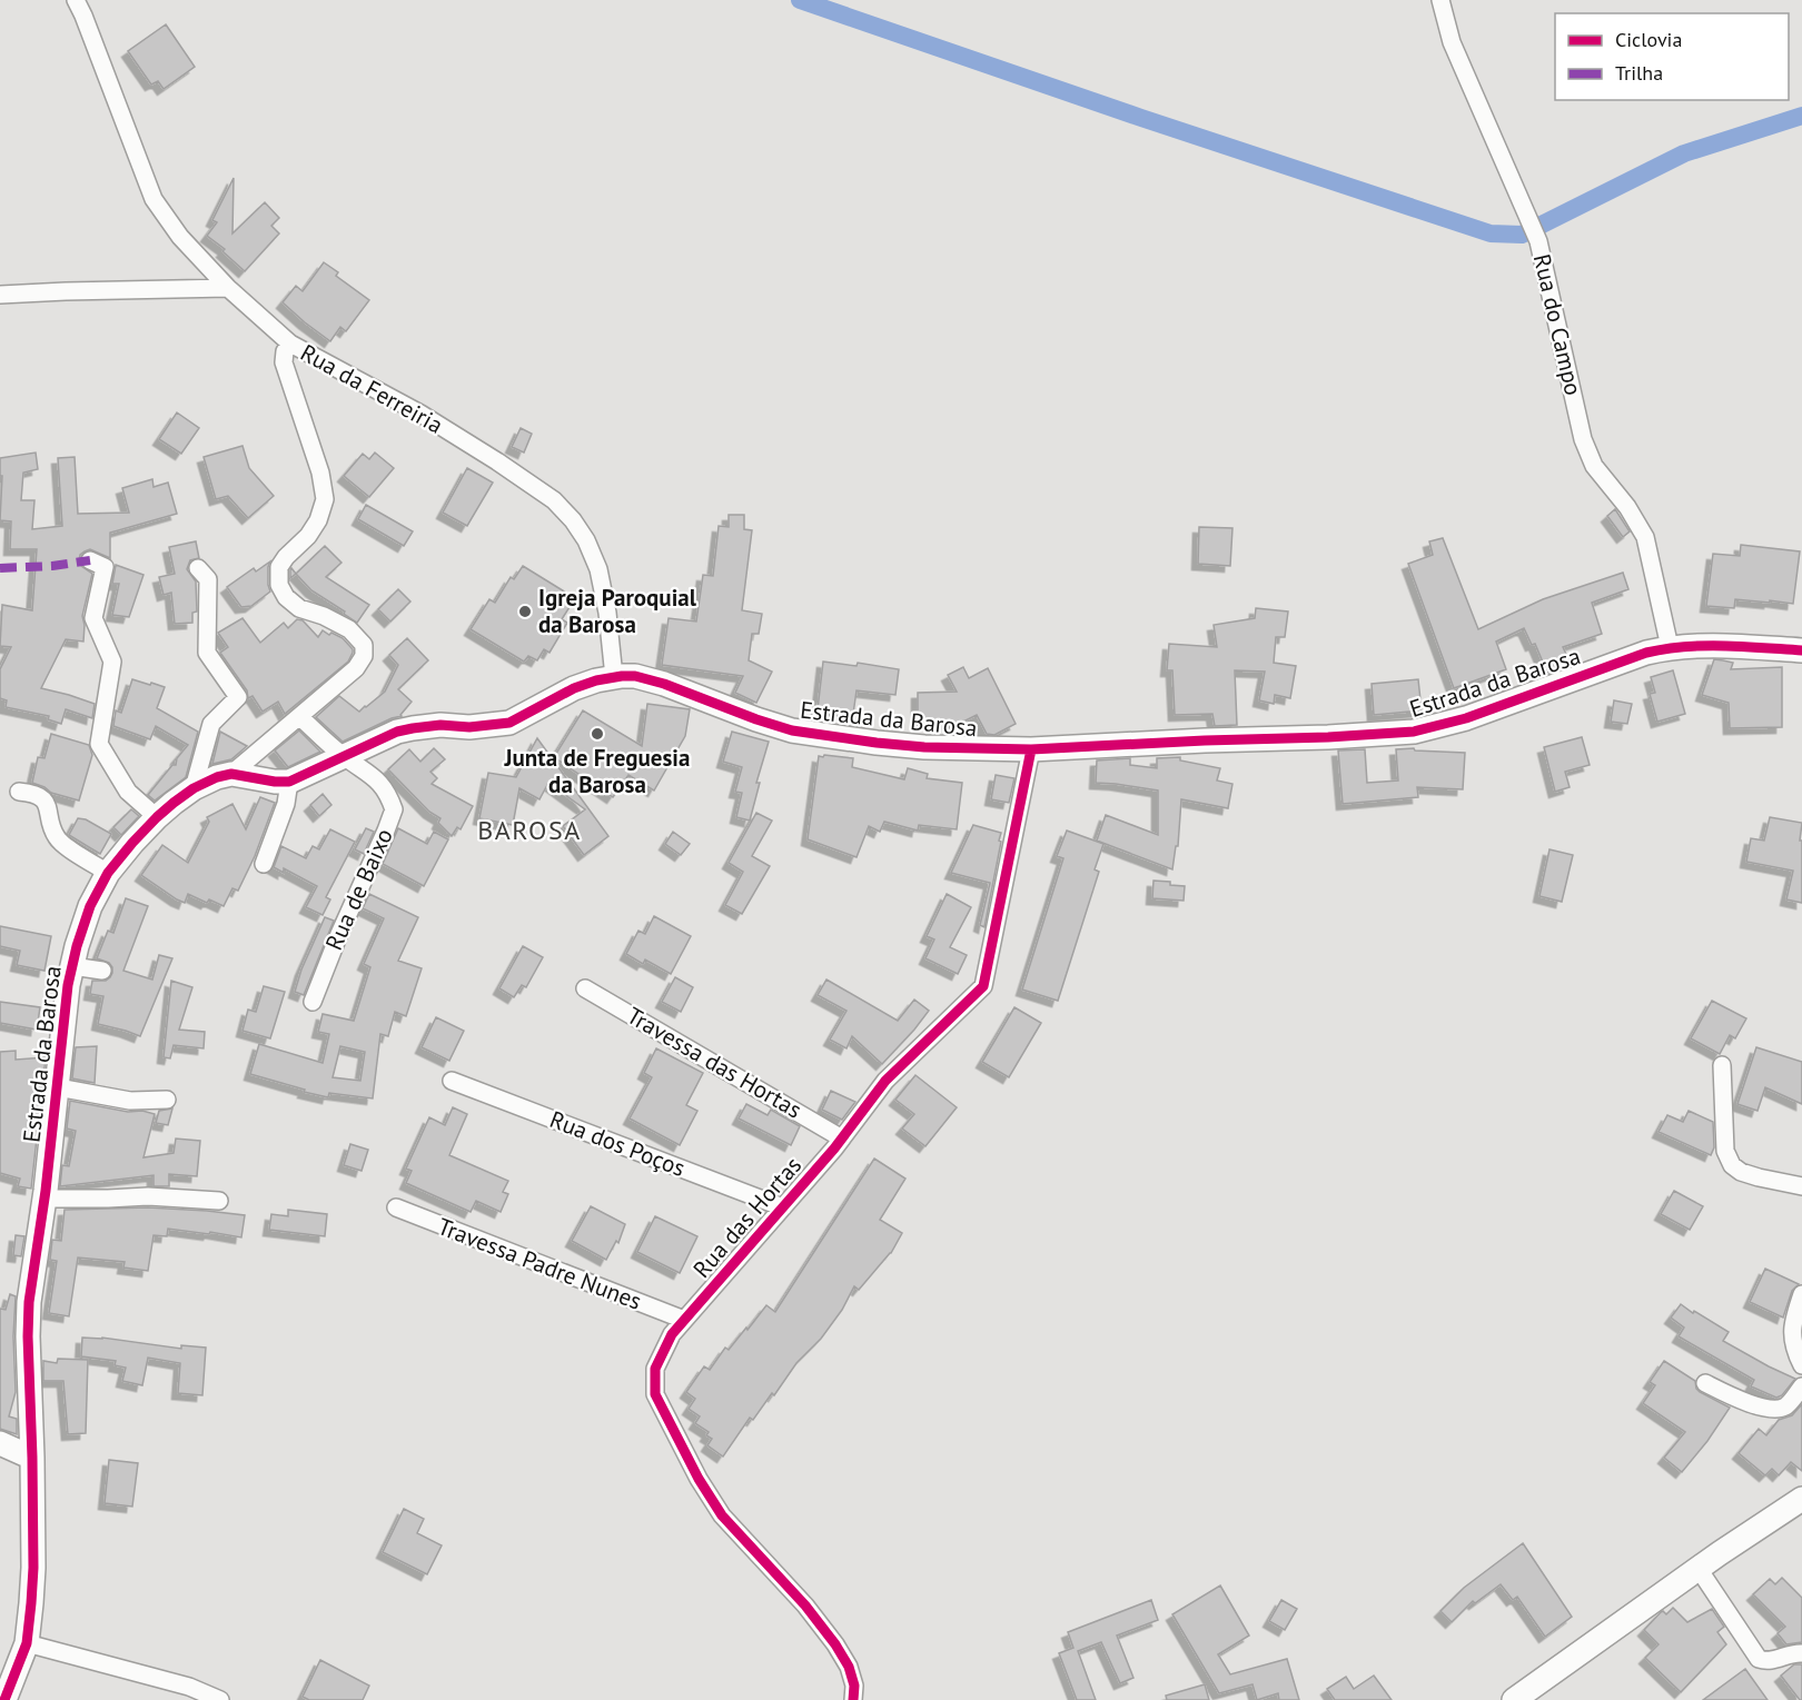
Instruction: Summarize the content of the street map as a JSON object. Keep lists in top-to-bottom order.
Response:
{
  "streets": {
    "street": [
      "Rua do Campo",
      "Rua da Ferreiria",
      "Estrada da Barosa",
      "Rua de Baixo",
      "Travessa das Hortas",
      "Rua dos Poços",
      "Rua das Hortas",
      "Travessa Padre Nunes"
    ]
  },
  "crossings": [
    ["Rua do Campo", "Estrada da Barosa"],
    ["Rua da Ferreiria", "Estrada da Barosa"],
    ["Estrada da Barosa", "Rua de Baixo"],
    ["Estrada da Barosa", "Rua das Hortas"],
    ["Travessa das Hortas", "Rua das Hortas"],
    ["Rua dos Poços", "Rua das Hortas"],
    ["Rua das Hortas", "Travessa Padre Nunes"]
  ],
  "districts": ["BAROSA"],
  "places": ["Igreja Paroquial da Barosa", "Junta de Freguesia da Barosa"],
  "legend": ["Ciclovia", "Trilha"]
}
